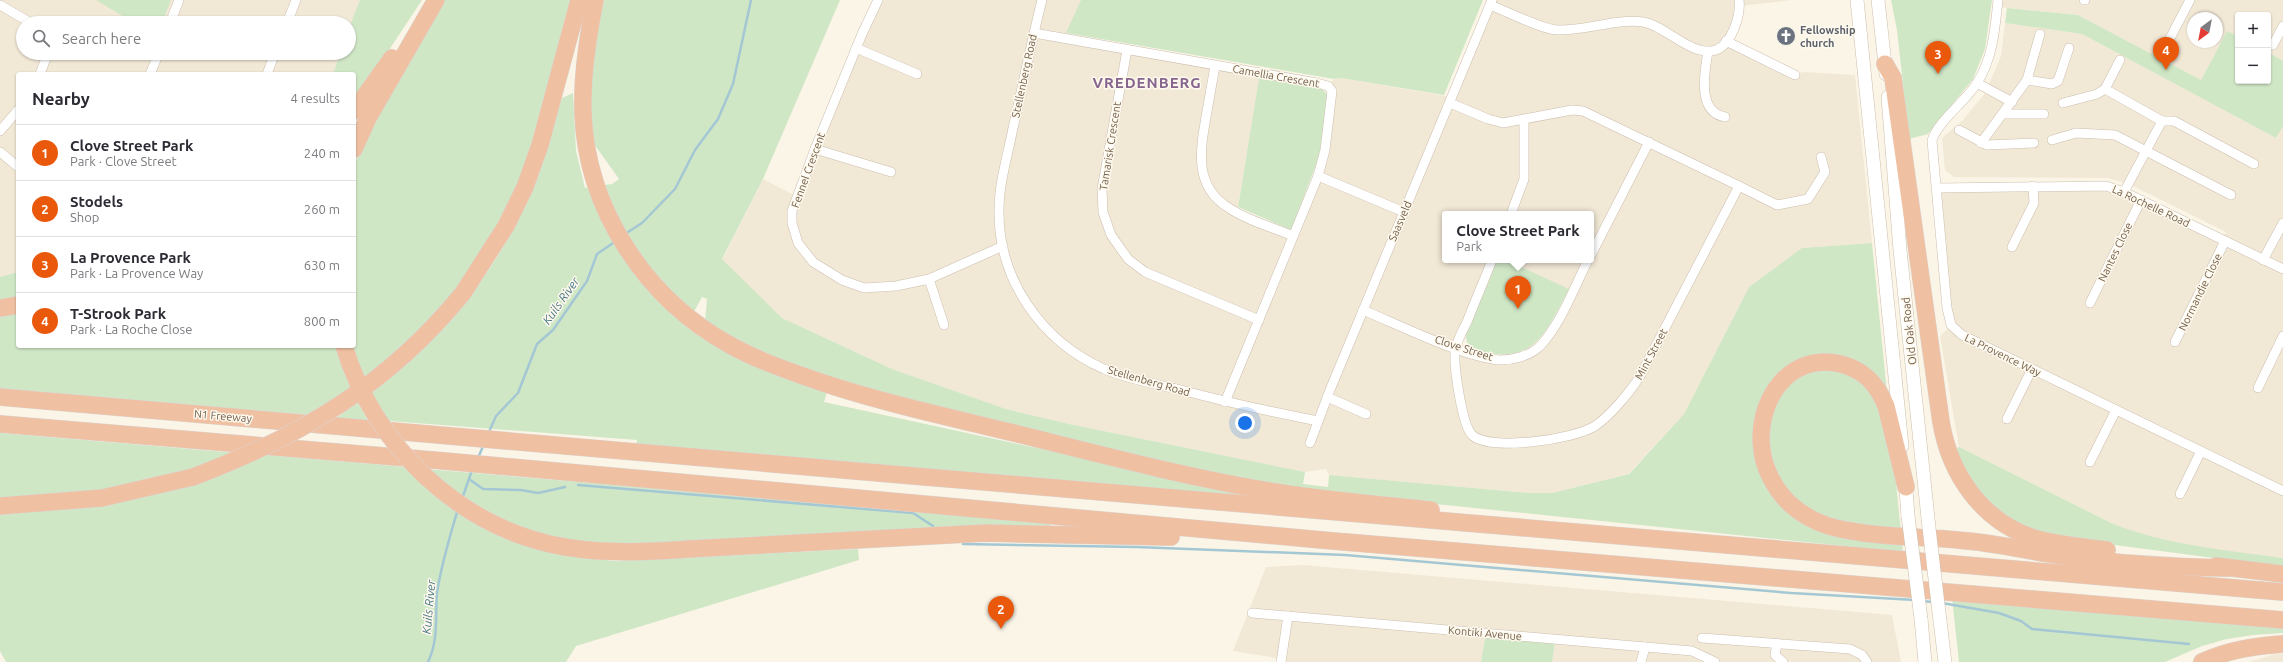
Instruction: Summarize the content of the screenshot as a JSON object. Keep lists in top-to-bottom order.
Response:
{
  "streets": {
    "highway": ["N1 Freeway"],
    "main road": ["Old Oak Road"],
    "street": [
      "Stellenberg Road",
      "Camellia Crescent",
      "Tamarisk Crescent",
      "Fennel Crescent",
      "La Rochelle Road",
      "Saasveld",
      "Nantes Close",
      "Normandie Close",
      "Clove Street",
      "Mint Street",
      "La Provence Way",
      "Kontiki Avenue"
    ]
  },
  "crossings": [
    ["Stellenberg Road", "Camellia Crescent"],
    ["Stellenberg Road", "Fennel Crescent"],
    ["Stellenberg Road", "Saasveld"],
    ["Camellia Crescent", "Tamarisk Crescent"],
    ["La Rochelle Road", "Nantes Close"],
    ["La Rochelle Road", "Normandie Close"],
    ["La Rochelle Road", "La Provence Way"],
    ["Saasveld", "Clove Street"],
    ["Clove Street", "Mint Street"]
  ],
  "districts": ["VREDENBERG"],
  "water": ["Kuils River"],
  "places": {
    "church": ["Fellowship church"]
  },
  "north": "bottom left",
  "page": {
    "map_buttons": ["+", "−"],
    "search": "Search here",
    "pins": [
      "4",
      "3",
      "1",
      "2"
    ],
    "heading": ["Nearby", "4 results"],
    "list": [
      {
        "mark": "1",
        "name": "Clove Street Park",
        "note": "Park · Clove Street",
        "value": "240 m"
      },
      {
        "mark": "2",
        "name": "Stodels",
        "note": "Shop",
        "value": "260 m"
      },
      {
        "mark": "3",
        "name": "La Provence Park",
        "note": "Park · La Provence Way",
        "value": "630 m"
      },
      {
        "mark": "4",
        "name": "T-Strook Park",
        "note": "Park · La Roche Close",
        "value": "800 m"
      }
    ],
    "popup": ["Clove Street Park", "Park"]
  }
}
